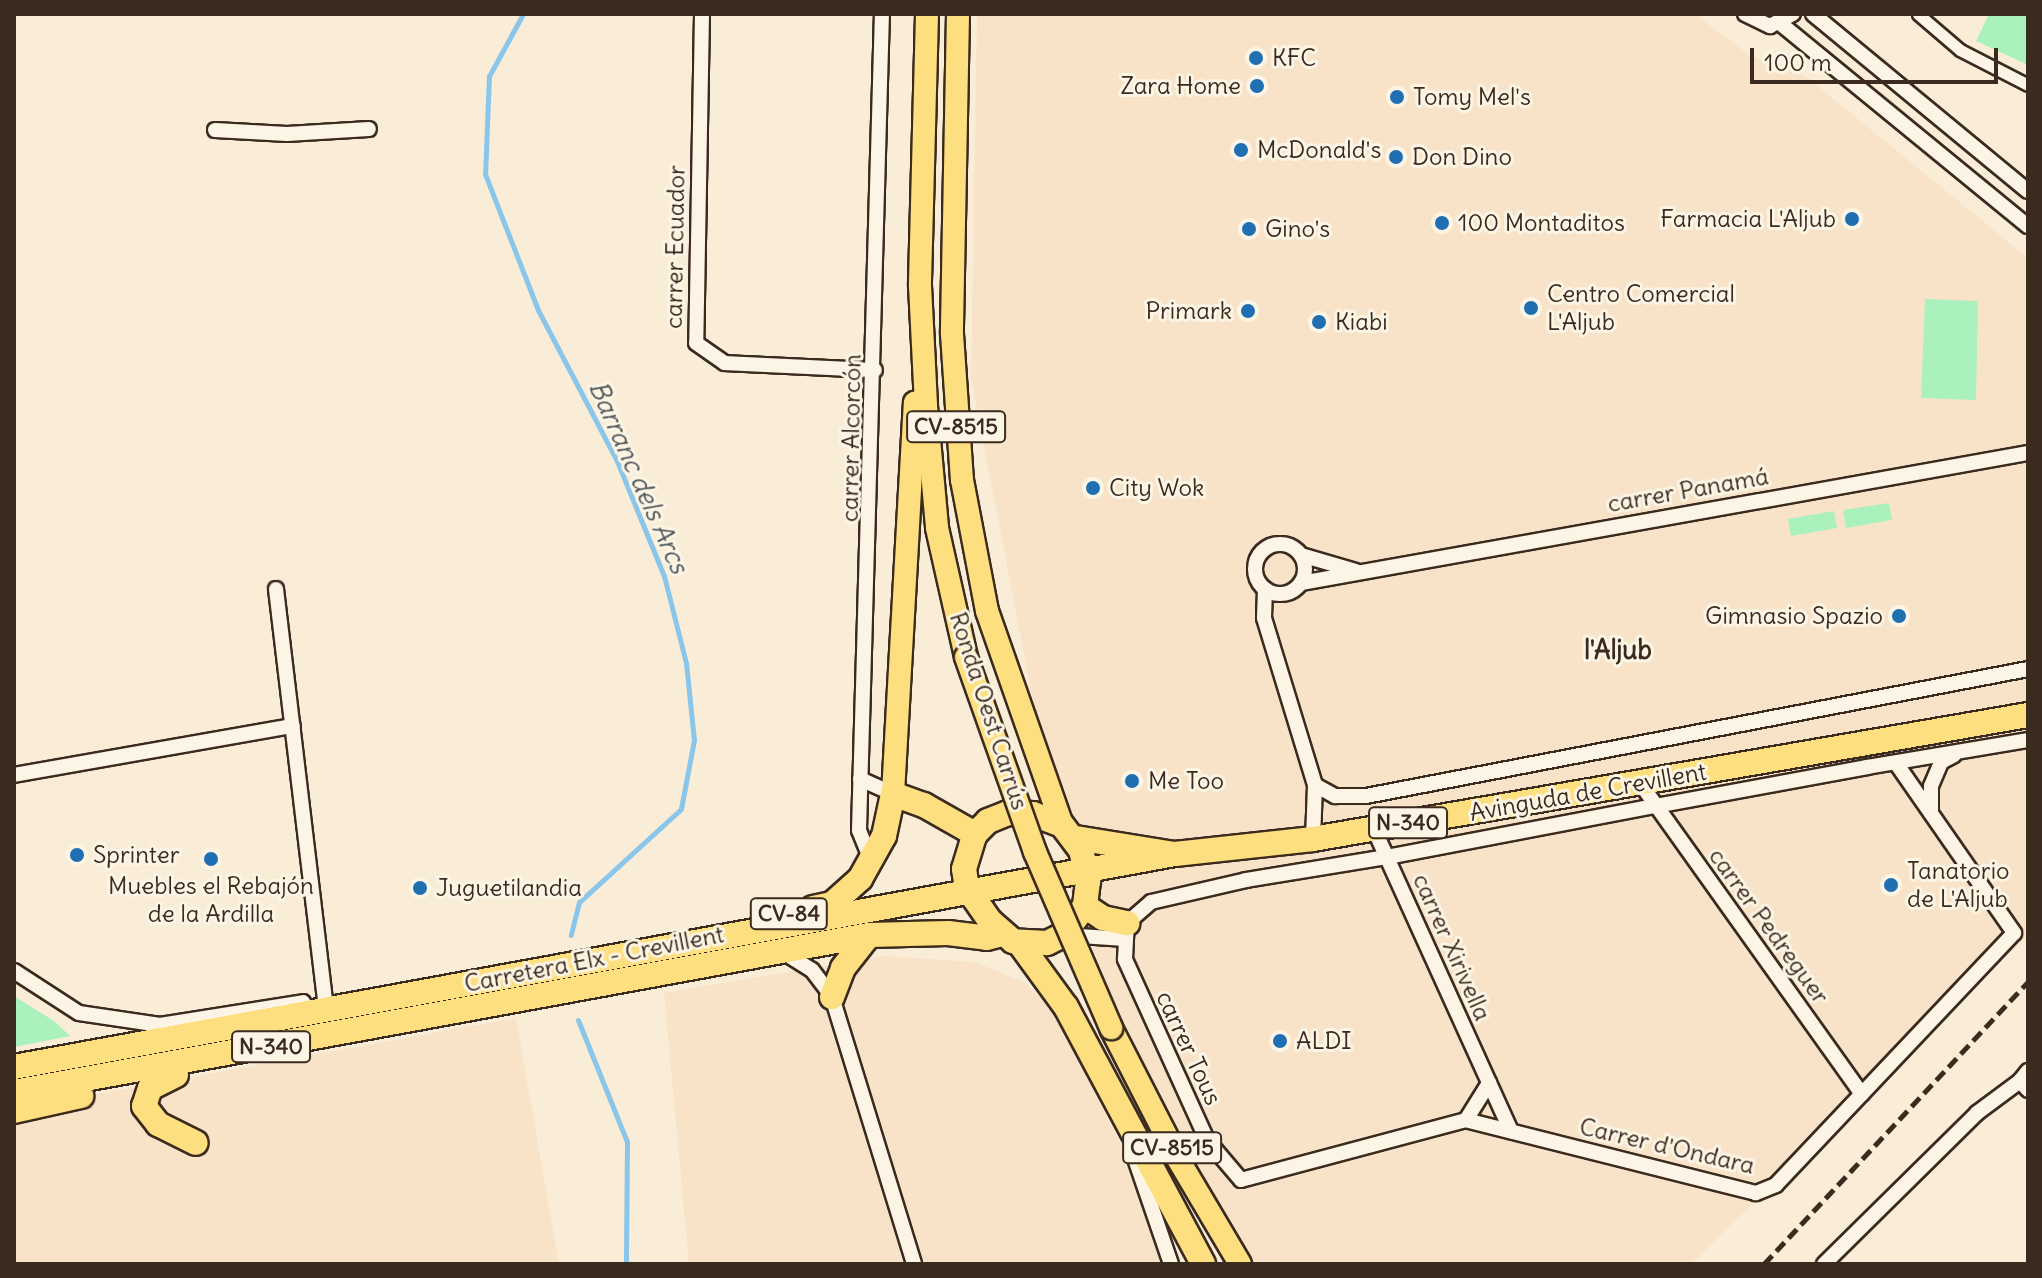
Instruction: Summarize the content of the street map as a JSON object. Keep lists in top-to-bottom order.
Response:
{
  "streets": {
    "highway": [
      "Avinguda de Crevillent",
      "N-340",
      "CV-84",
      "Carretera Elx - Crevillent"
    ],
    "main road": ["CV-8515", "Ronda Oest Carrús"],
    "street": [
      "carrer Ecuador",
      "carrer Alcorcón",
      "carrer Panamá",
      "carrer Pedreguer",
      "carrer Xirivella",
      "carrer Tous",
      "Carrer d'Ondara"
    ]
  },
  "crossings": [
    ["carrer Ecuador", "carrer Alcorcón"],
    ["carrer Alcorcón", "CV-84"],
    ["Ronda Oest Carrús", "Avinguda de Crevillent"],
    ["Avinguda de Crevillent", "carrer Pedreguer"],
    ["Avinguda de Crevillent", "carrer Xirivella"],
    ["Avinguda de Crevillent", "Carretera Elx - Crevillent"],
    ["Avinguda de Crevillent", "carrer Tous"],
    ["CV-84", "Carretera Elx - Crevillent"],
    ["carrer Pedreguer", "Carrer d'Ondara"],
    ["carrer Xirivella", "Carrer d'Ondara"],
    ["carrer Tous", "Carrer d'Ondara"]
  ],
  "districts": ["l'Aljub"],
  "water": ["Barranc dels Arcs"],
  "places": [
    "KFC",
    "Zara Home",
    "Tomy Mel's",
    "McDonald's",
    "Don Dino",
    "Farmacia L'Aljub",
    "100 Montaditos",
    "Gino's",
    "Centro Comercial L'Aljub",
    "Primark",
    "Kiabi",
    "City Wok",
    "Gimnasio Spazio",
    "Me Too",
    "Sprinter",
    "Muebles el Rebajón de la Ardilla",
    "Tanatorio de L'Aljub",
    "Juguetilandia",
    "ALDI"
  ],
  "scale_bar": "100 m"
}
